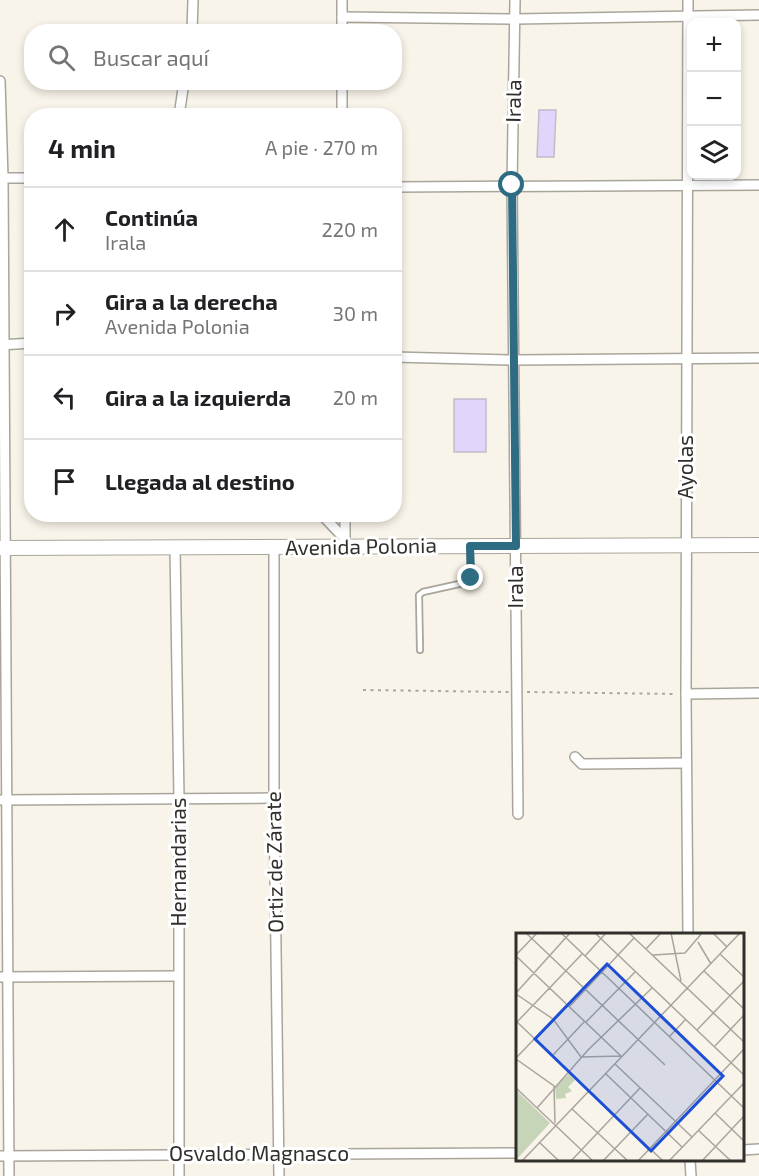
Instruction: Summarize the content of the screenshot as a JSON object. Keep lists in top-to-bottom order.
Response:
{
  "streets": {
    "main road": ["Avenida Polonia"],
    "street": [
      "Irala",
      "Ayolas",
      "Hernandarias",
      "Ortiz de Zárate",
      "Osvaldo Magnasco"
    ]
  },
  "crossings": [
    ["Irala", "Avenida Polonia"],
    ["Ayolas", "Avenida Polonia"],
    ["Avenida Polonia", "Hernandarias"],
    ["Avenida Polonia", "Ortiz de Zárate"],
    ["Hernandarias", "Osvaldo Magnasco"],
    ["Ortiz de Zárate", "Osvaldo Magnasco"]
  ],
  "page": {
    "map_buttons": ["+", "−"],
    "search": "Buscar aquí",
    "heading": ["4 min", "A pie · 270 m"],
    "list": [
      ["Continúa", "Irala", "220 m"],
      ["Gira a la derecha", "Avenida Polonia", "30 m"],
      ["Gira a la izquierda", "20 m"],
      "Llegada al destino"
    ]
  }
}
